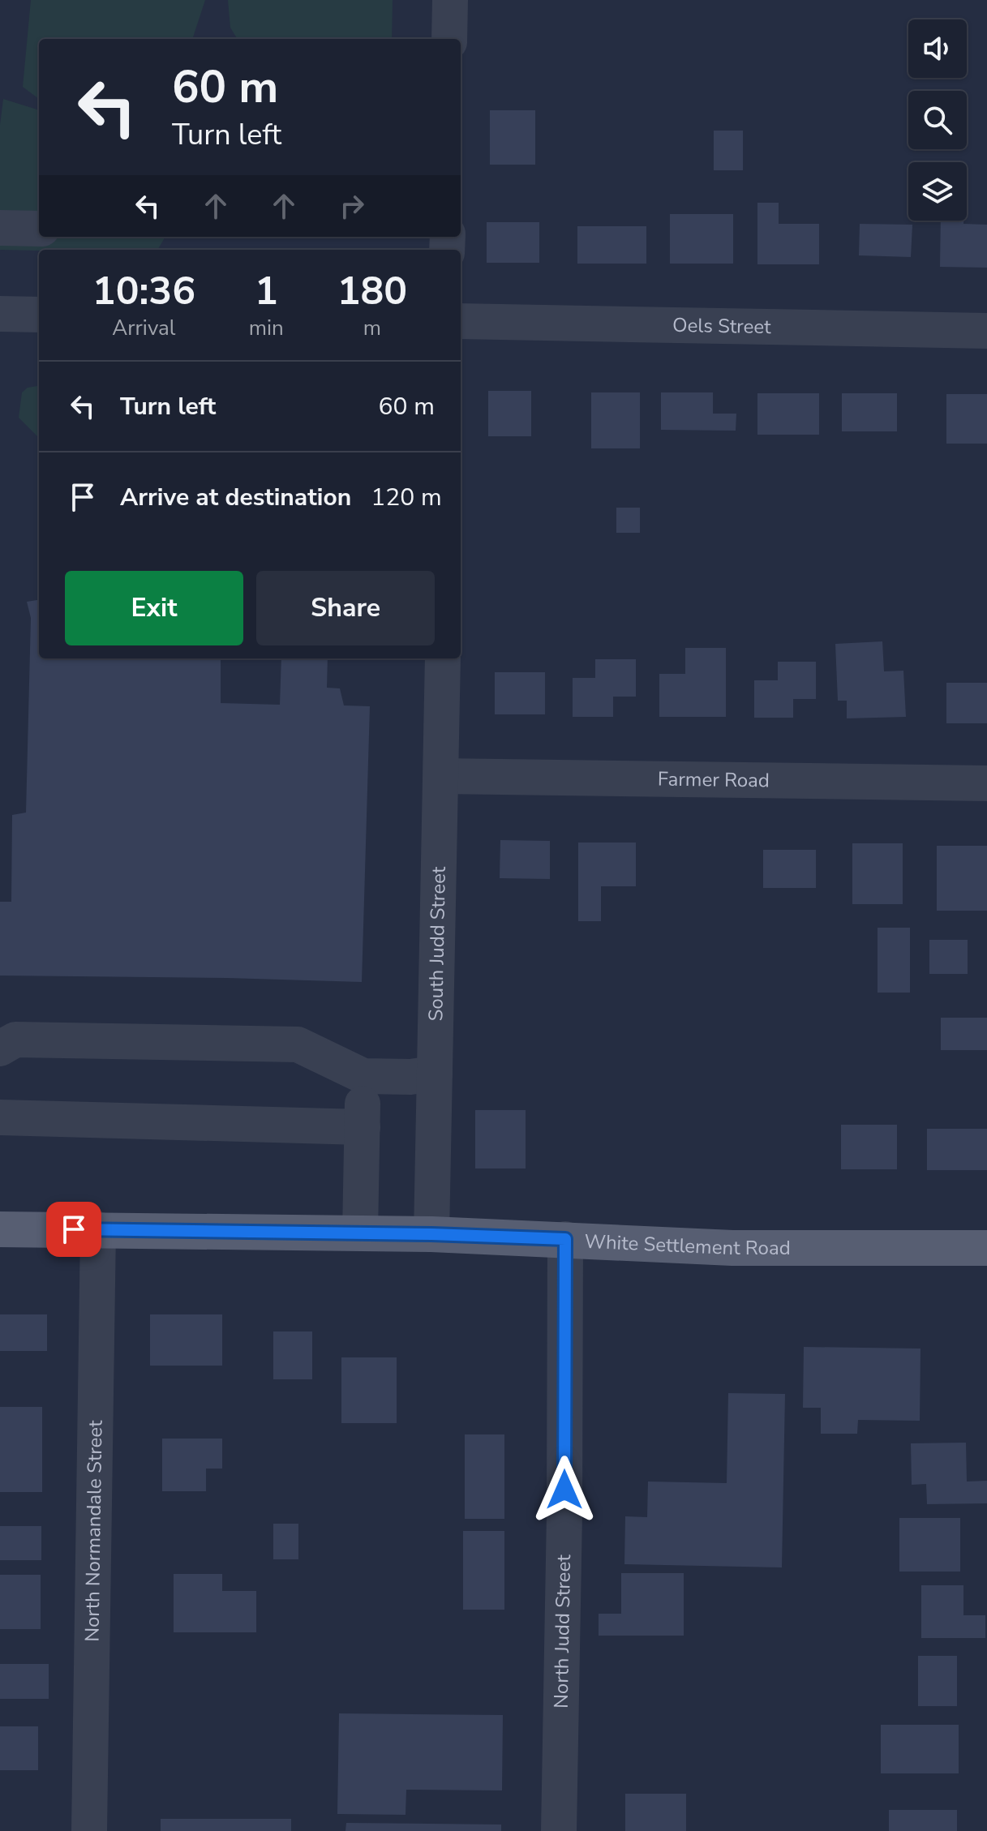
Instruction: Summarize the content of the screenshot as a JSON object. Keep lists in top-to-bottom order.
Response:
{
  "streets": {
    "main road": ["White Settlement Road"],
    "street": [
      "Oels Street",
      "Farmer Road",
      "South Judd Street",
      "North Normandale Street",
      "North Judd Street"
    ]
  },
  "crossings": [
    ["Farmer Road", "South Judd Street"],
    ["South Judd Street", "White Settlement Road"],
    ["White Settlement Road", "North Normandale Street"],
    ["White Settlement Road", "North Judd Street"]
  ],
  "page": {
    "turn": ["60 m", "Turn left"],
    "eta": [
      "10:36",
      "Arrival",
      "1",
      "min",
      "180",
      "m"
    ],
    "list": [
      {
        "name": "Turn left",
        "value": "60 m"
      },
      {
        "name": "Arrive at destination",
        "value": "120 m"
      }
    ],
    "buttons": ["Exit", "Share"]
  }
}
